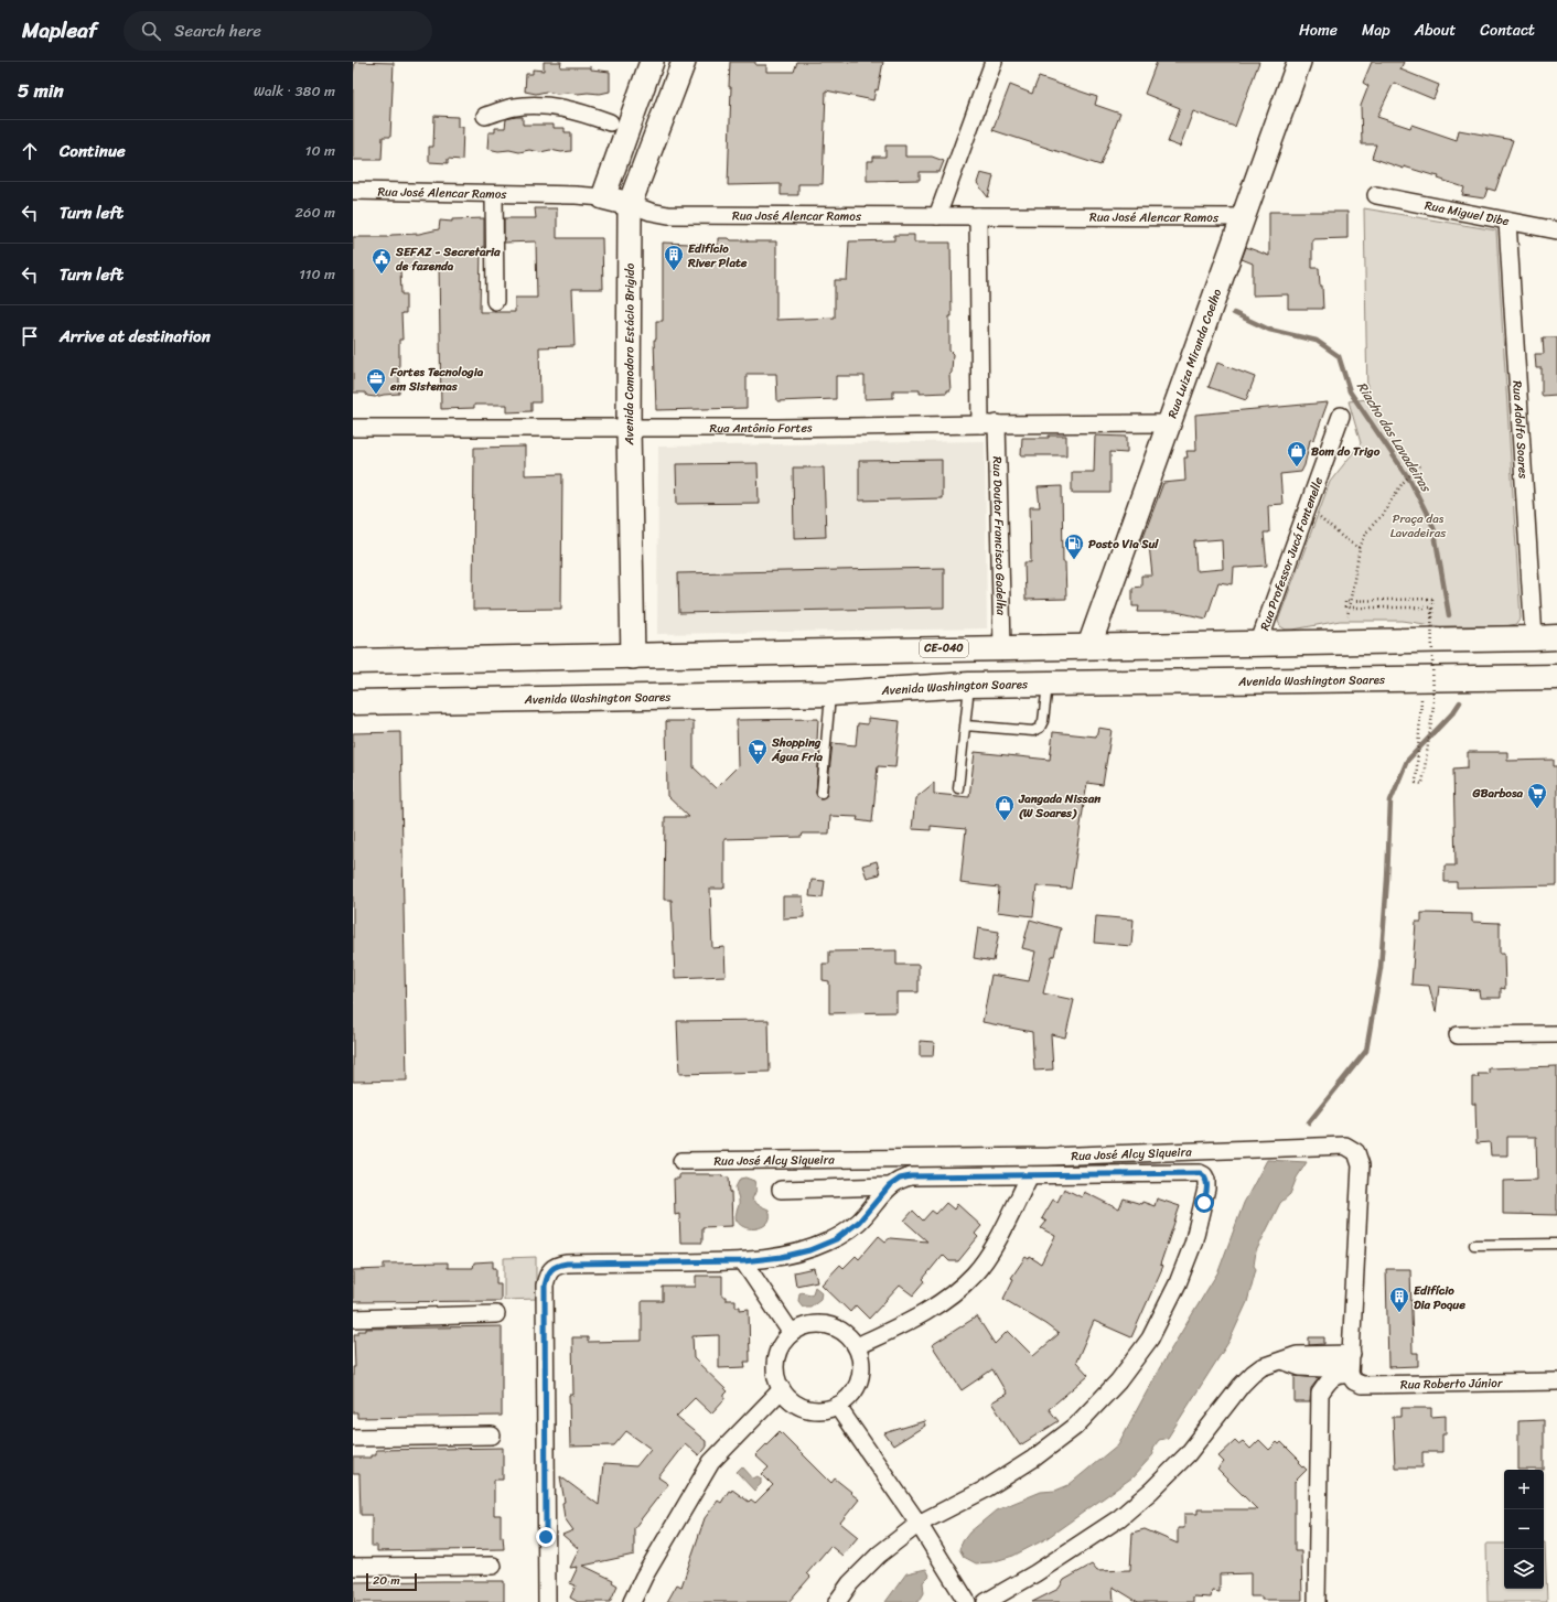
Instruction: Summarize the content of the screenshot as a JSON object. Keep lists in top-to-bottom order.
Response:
{
  "streets": {
    "highway": ["CE-040", "Avenida Washington Soares"],
    "main road": ["Rua José Alencar Ramos", "Rua Luiza Miranda Coelho", "Avenida Comodoro Estácio Brigido"],
    "street": [
      "Rua Miguel Dibe",
      "Rua Antônio Fortes",
      "Rua Adolfo Soares",
      "Rua Doutor Francisco Gadelha",
      "Rua Professor Jucá Fontenelle",
      "Rua José Alcy Siqueira",
      "Rua Roberto Júnior"
    ]
  },
  "crossings": [
    ["Rua José Alencar Ramos", "Rua Luiza Miranda Coelho"],
    ["Rua José Alencar Ramos", "Avenida Comodoro Estácio Brigido"],
    ["Rua Miguel Dibe", "Rua Adolfo Soares"],
    ["Rua Luiza Miranda Coelho", "Rua Antônio Fortes"],
    ["Rua Luiza Miranda Coelho", "CE-040"],
    ["Avenida Comodoro Estácio Brigido", "Rua Antônio Fortes"],
    ["Avenida Comodoro Estácio Brigido", "CE-040"],
    ["Rua Antônio Fortes", "Rua Doutor Francisco Gadelha"],
    ["Rua Adolfo Soares", "CE-040"],
    ["Rua Doutor Francisco Gadelha", "CE-040"],
    ["Rua Professor Jucá Fontenelle", "CE-040"],
    ["Rua José Alcy Siqueira", "Rua Roberto Júnior"]
  ],
  "water": ["Riacho das Lavadeiras"],
  "parks": ["Praça das Lavadeiras"],
  "places": {
    "building": ["Edifício River Plate", "Edifício Dia Poque"],
    "public building": ["SEFAZ - Secretaria de fazenda"],
    "office": ["Fortes Tecnologia em Sistemas"],
    "shop": ["Bom do Trigo", "Jangada Nissan (W Soares)"],
    "fuel station": ["Posto Via Sul"],
    "supermarket": ["Shopping Água Fria", "GBarbosa"]
  },
  "scale_bar": "20 m",
  "page": {
    "header": "Mapleaf",
    "search": "Search here",
    "nav": [
      "Home",
      "Map",
      "About",
      "Contact"
    ],
    "heading": ["5 min", "Walk · 380 m"],
    "list": [
      ["Continue", "10 m"],
      ["Turn left", "260 m"],
      ["Turn left", "110 m"],
      "Arrive at destination"
    ],
    "map_buttons": ["+", "−"],
    "scale": "20 m"
  }
}
